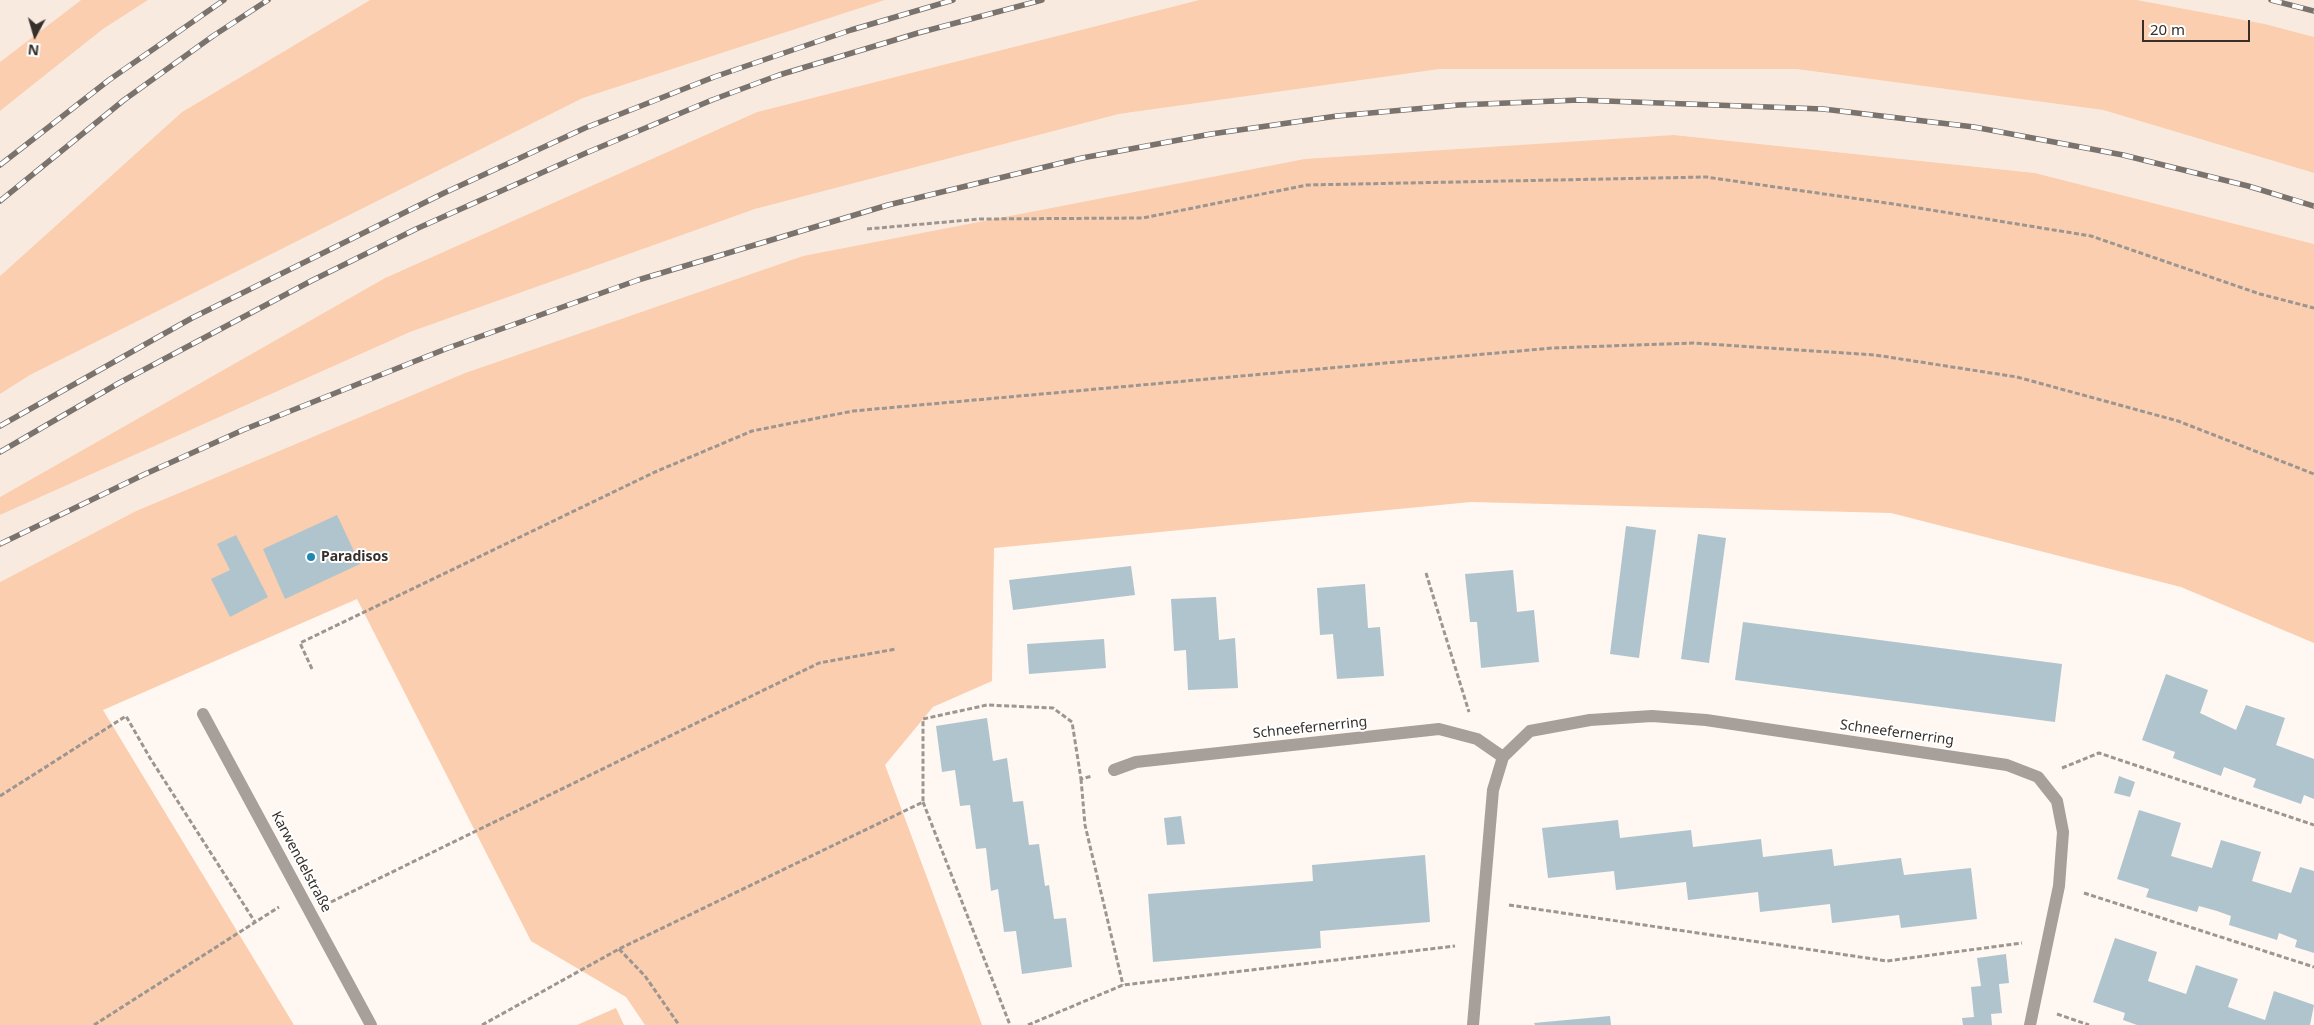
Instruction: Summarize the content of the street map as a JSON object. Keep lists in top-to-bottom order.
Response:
{
  "streets": {
    "street": ["Schneefernerring", "Karwendelstraße"]
  },
  "places": ["Paradisos"],
  "scale_bar": "20 m",
  "north": "bottom"
}
